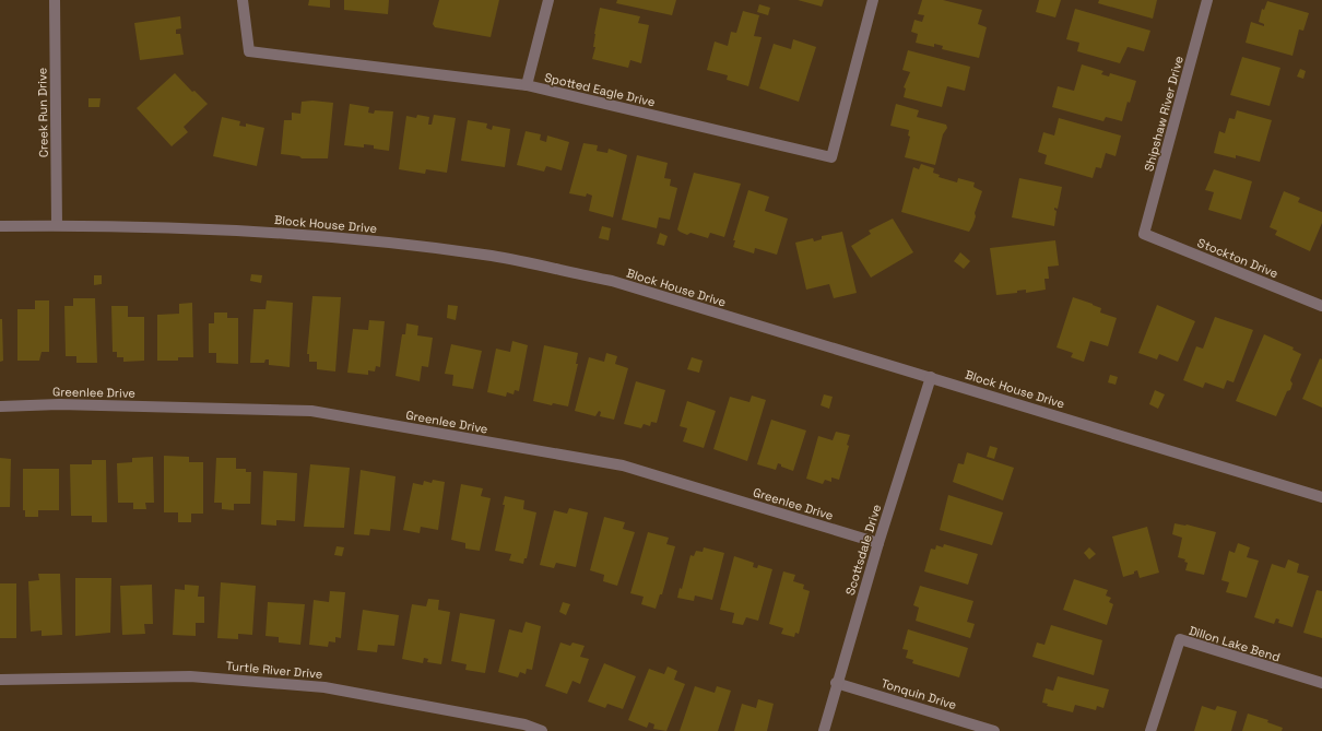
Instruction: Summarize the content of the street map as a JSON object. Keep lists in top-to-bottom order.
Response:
{
  "streets": {
    "street": [
      "Spotted Eagle Drive",
      "Creek Run Drive",
      "Shipshaw River Drive",
      "Block House Drive",
      "Stockton Drive",
      "Greenlee Drive",
      "Scottsdale Drive",
      "Dillon Lake Bend",
      "Turtle River Drive",
      "Tonquin Drive"
    ]
  },
  "crossings": [
    ["Creek Run Drive", "Block House Drive"],
    ["Shipshaw River Drive", "Stockton Drive"],
    ["Block House Drive", "Scottsdale Drive"],
    ["Greenlee Drive", "Scottsdale Drive"],
    ["Scottsdale Drive", "Tonquin Drive"]
  ]
}
